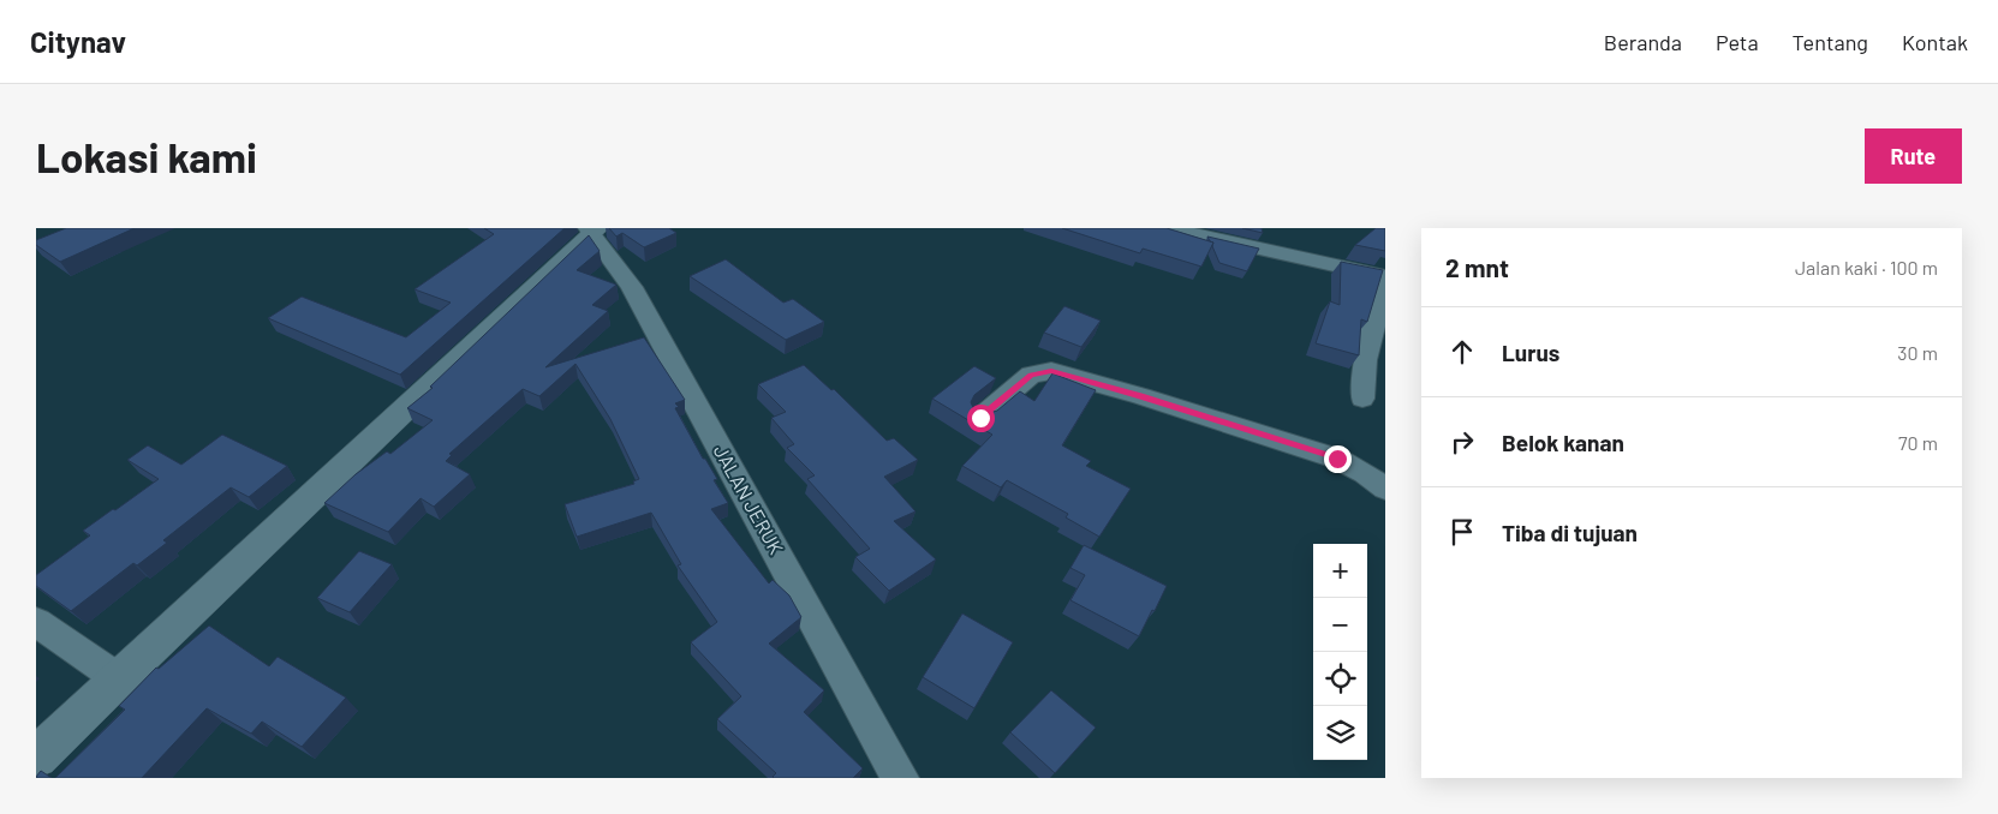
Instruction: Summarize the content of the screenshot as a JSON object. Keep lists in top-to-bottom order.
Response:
{
  "streets": {
    "street": ["JALAN JERUK"]
  },
  "page": {
    "header": "Citynav",
    "nav": [
      "Beranda",
      "Peta",
      "Tentang",
      "Kontak"
    ],
    "buttons": "Rute",
    "title": "Lokasi kami",
    "heading": ["2 mnt", "Jalan kaki · 100 m"],
    "list": [
      ["Lurus", "30 m"],
      ["Belok kanan", "70 m"],
      "Tiba di tujuan"
    ],
    "map_buttons": ["+", "−"]
  }
}
